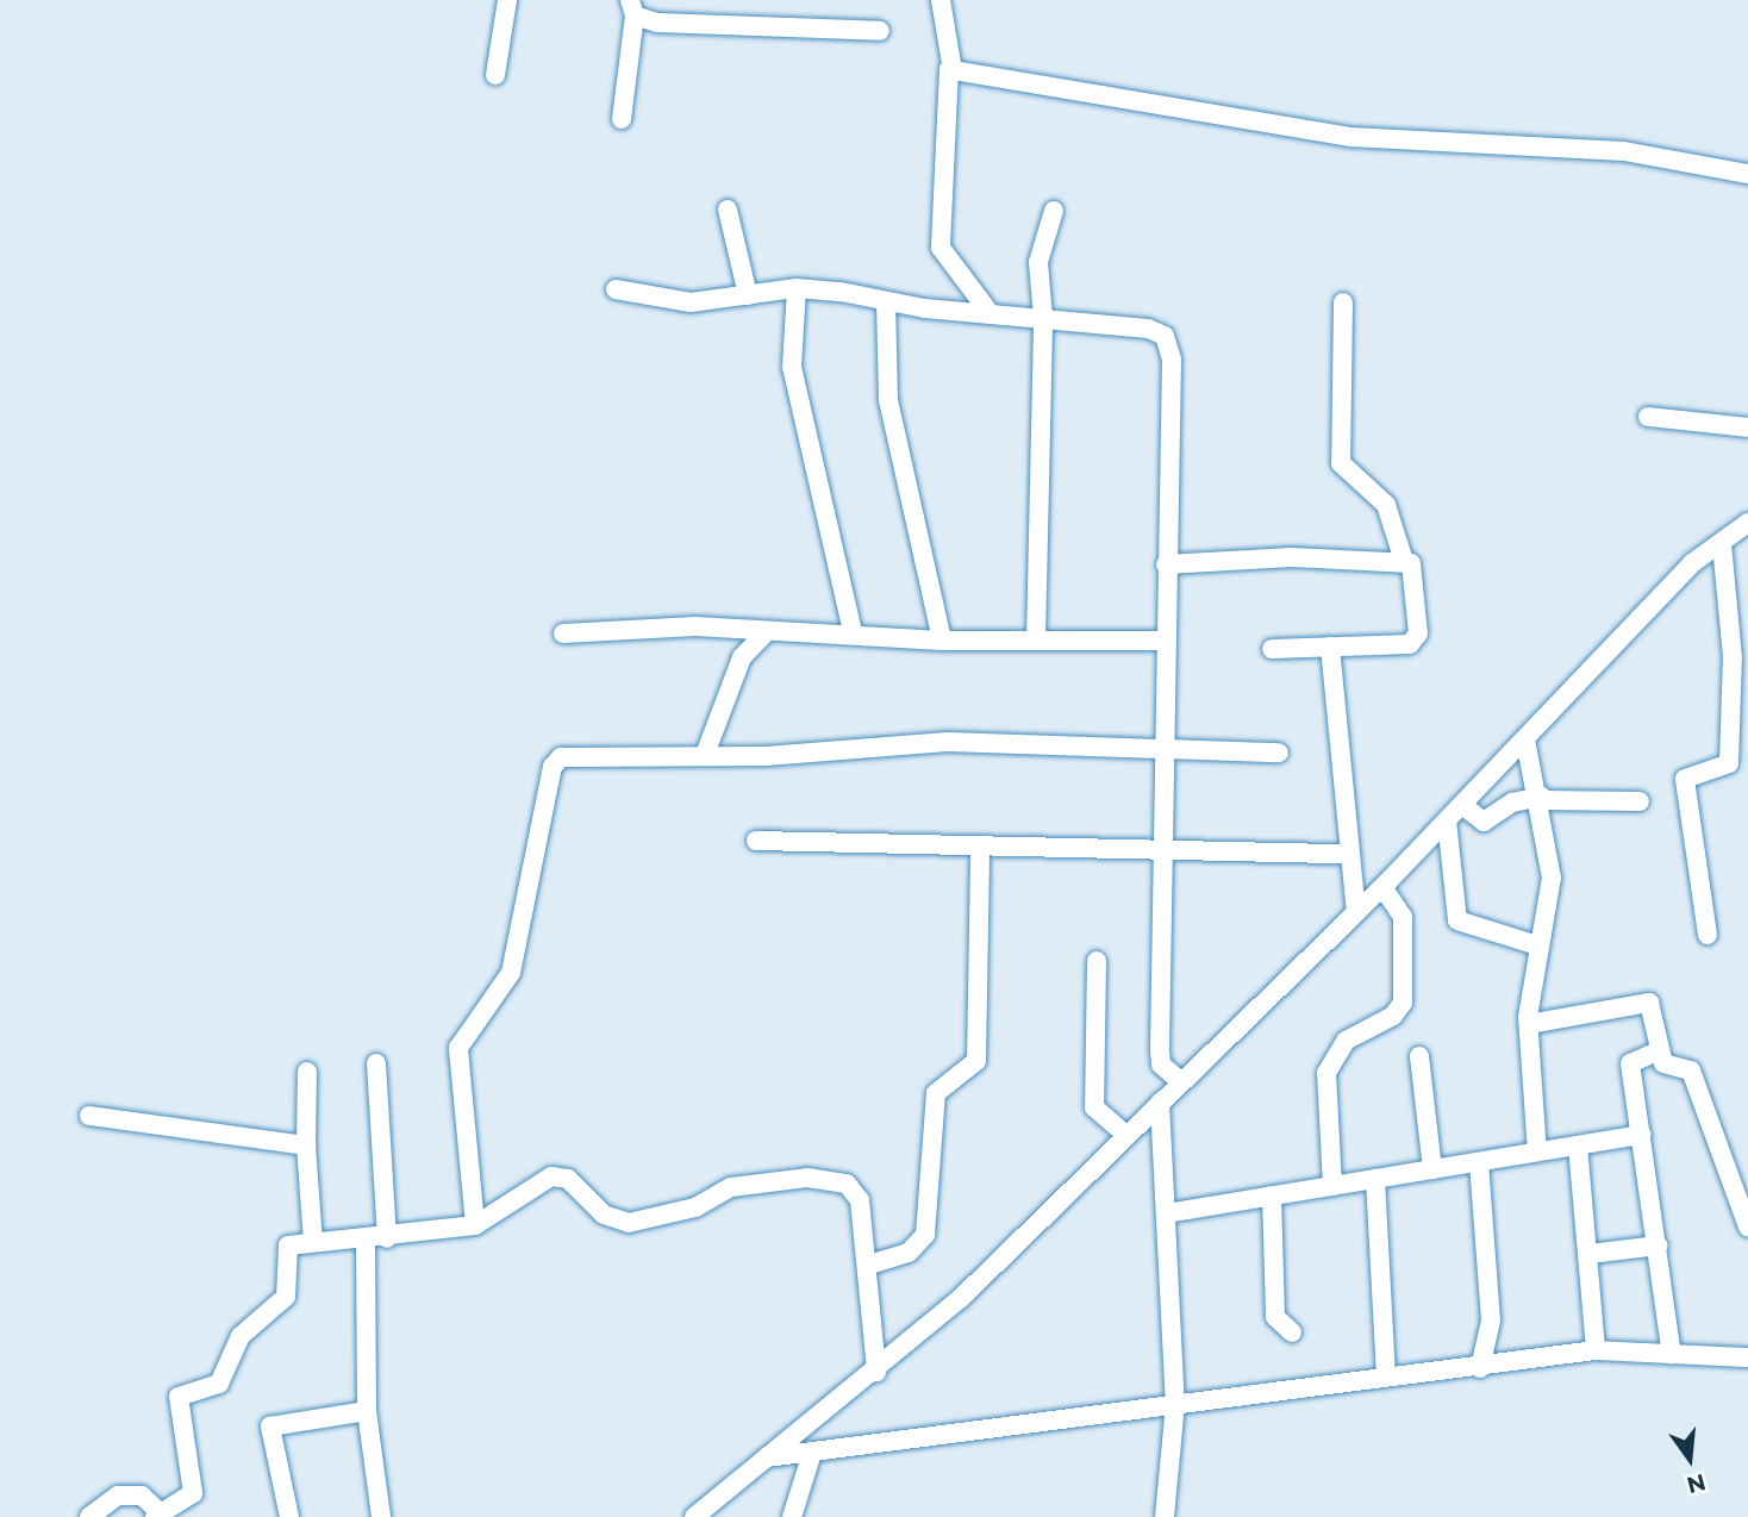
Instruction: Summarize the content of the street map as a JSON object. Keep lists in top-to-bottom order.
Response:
{
  "north": "bottom"
}
